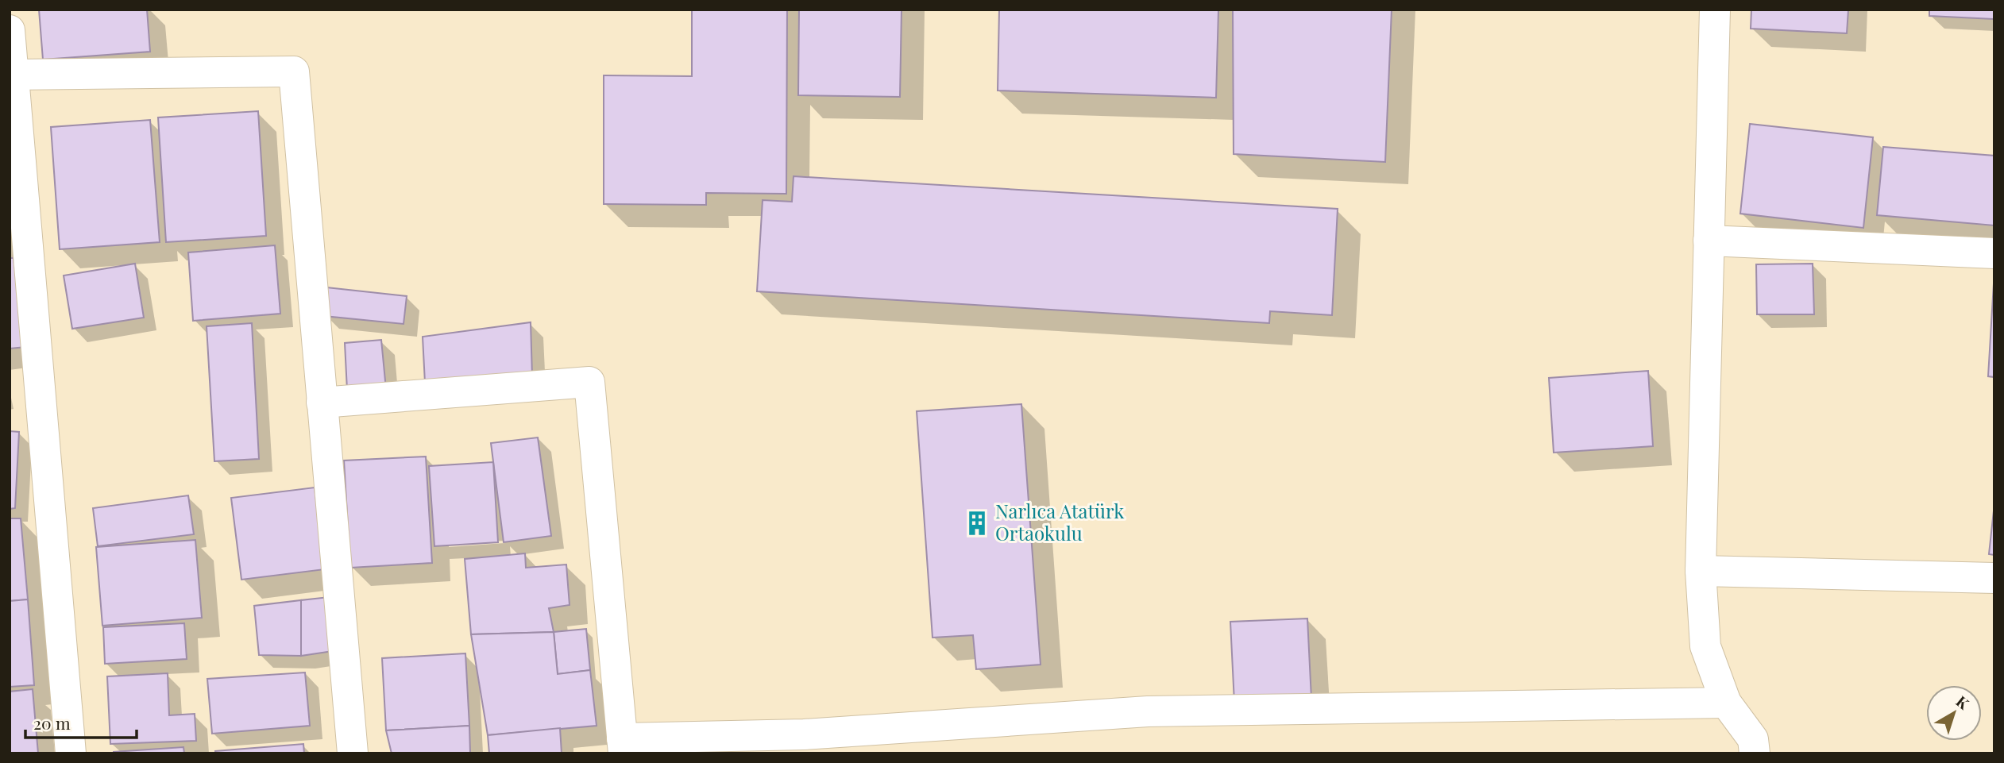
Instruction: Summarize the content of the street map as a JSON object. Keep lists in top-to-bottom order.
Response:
{
  "places": {
    "building": ["Narlıca Atatürk Ortaokulu"]
  },
  "scale_bar": "20 m",
  "north": "top right"
}
